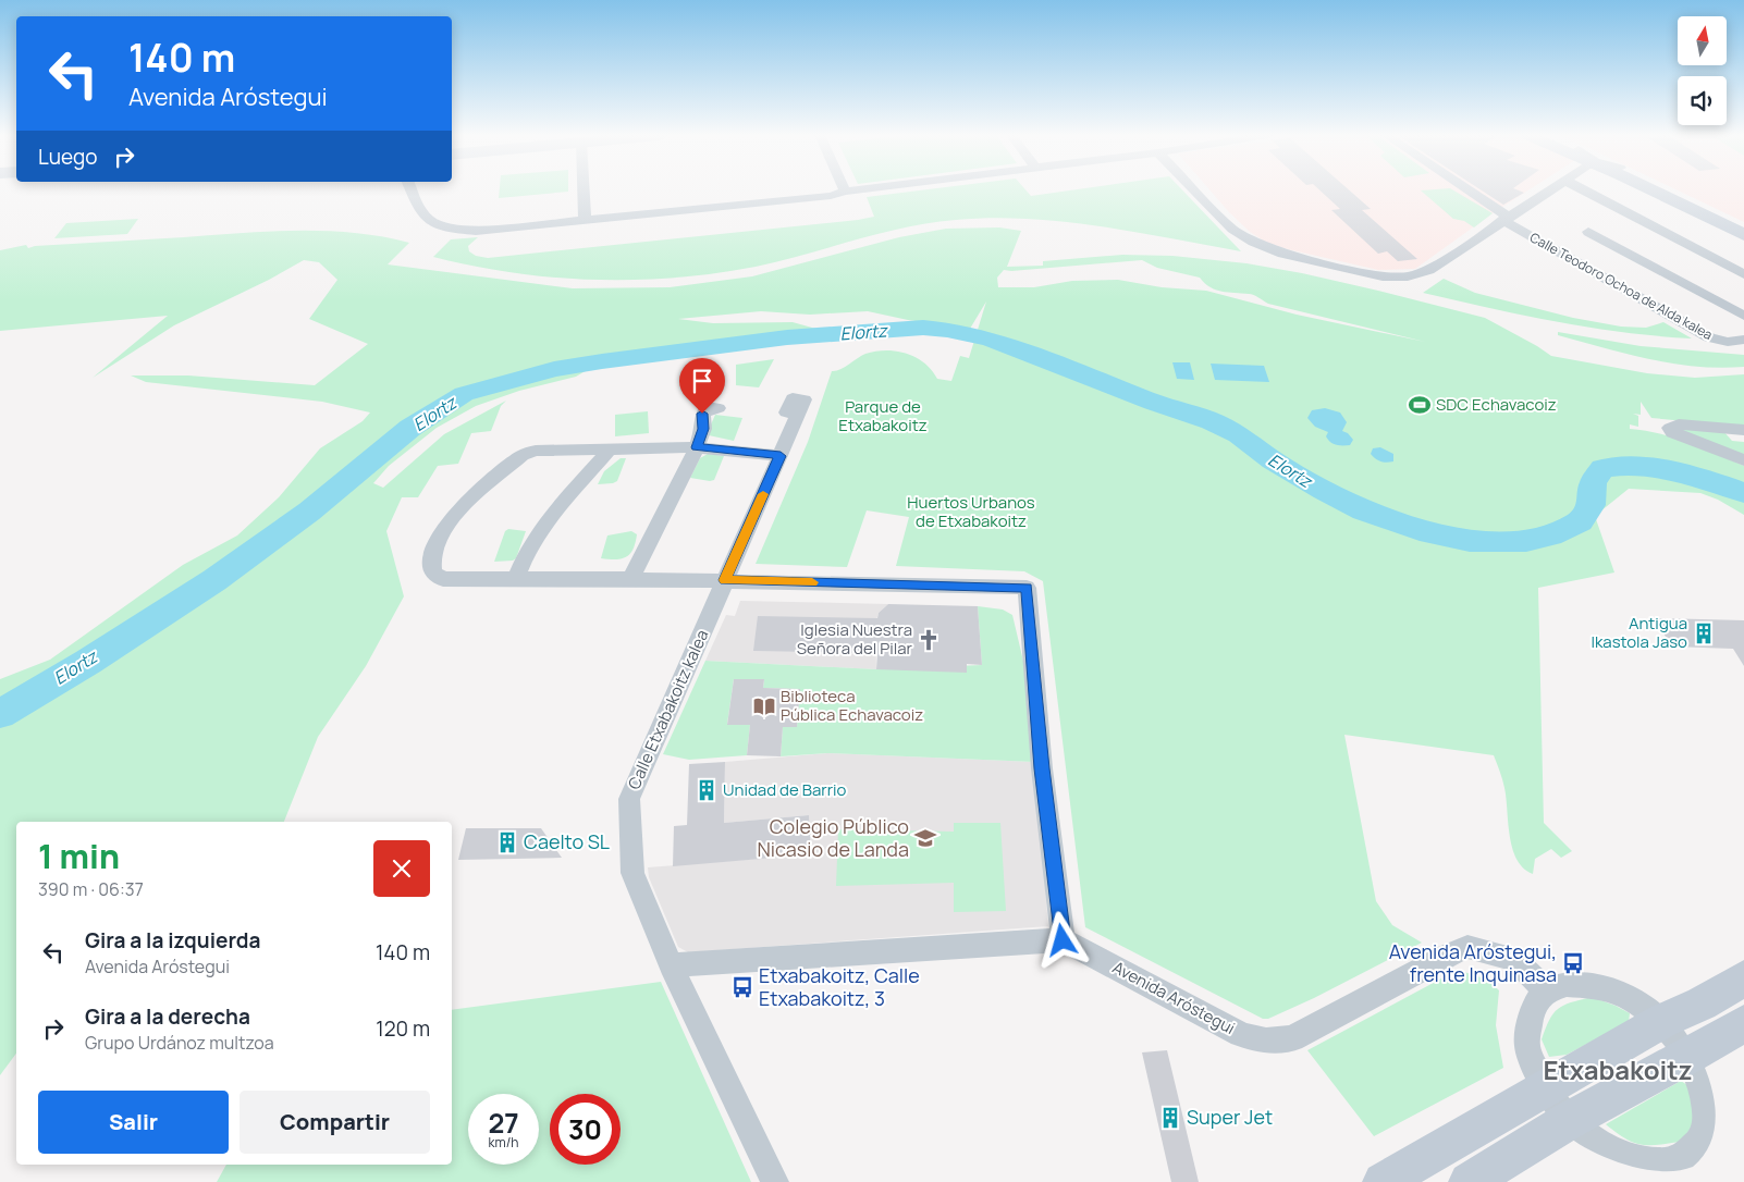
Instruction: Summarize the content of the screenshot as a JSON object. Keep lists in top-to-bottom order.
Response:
{
  "streets": {
    "street": ["Calle Teodoro Ochoa de Alda kalea", "Calle Etxabakoitz kalea", "Avenida Aróstegui"]
  },
  "districts": ["Etxabakoitz"],
  "water": ["Elortz"],
  "parks": ["Parque de Etxabakoitz", "Huertos Urbanos de Etxabakoitz"],
  "places": {
    "sports": ["SDC Echavacoiz"],
    "building": [
      "Antigua Ikastola Jaso",
      "Unidad de Barrio",
      "Caelto SL",
      "Super Jet"
    ],
    "church": ["Iglesia Nuestra Señora del Pilar"],
    "library": ["Biblioteca Pública Echavacoiz"],
    "school or university": ["Colegio Público Nicasio de Landa"],
    "bus stop": ["Avenida Aróstegui, frente Inquinasa", "Etxabakoitz, Calle Etxabakoitz, 3"]
  },
  "north": "top",
  "page": {
    "turn": ["140 m", "Avenida Aróstegui"],
    "then": "Luego",
    "heading": ["1 min", "390 m · 06:37"],
    "list": [
      {
        "name": "Gira a la izquierda",
        "note": "Avenida Aróstegui",
        "value": "140 m"
      },
      {
        "name": "Gira a la derecha",
        "note": "Grupo Urdánoz multzoa",
        "value": "120 m"
      }
    ],
    "buttons": ["Salir", "Compartir"],
    "speed": "27 km/h",
    "limit": "30"
  }
}
